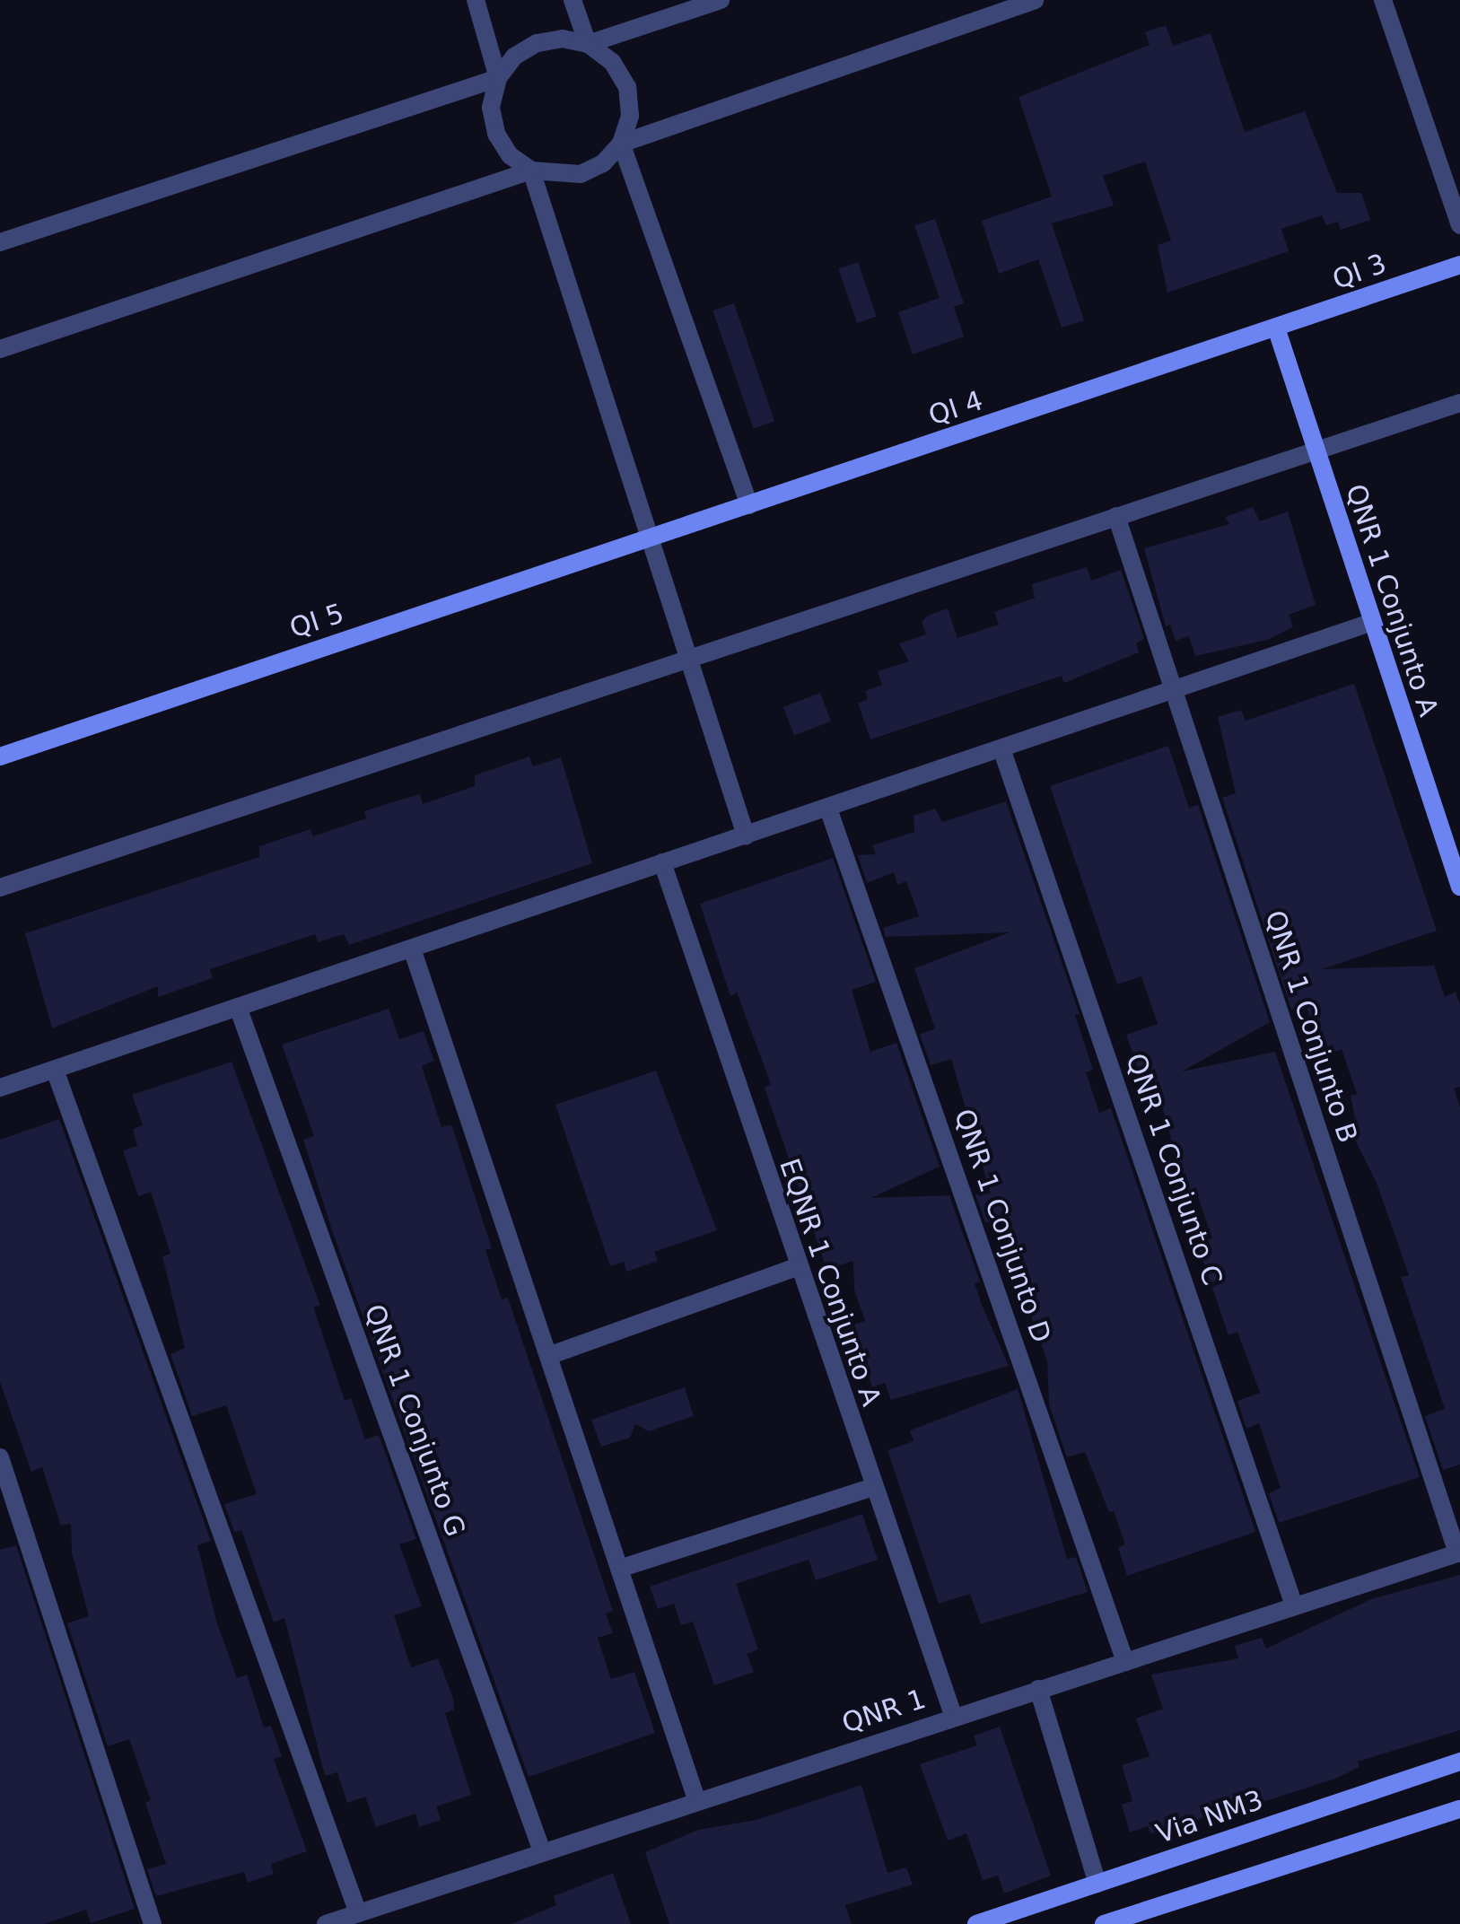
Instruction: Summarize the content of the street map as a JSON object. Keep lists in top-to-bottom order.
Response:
{
  "streets": {
    "street": [
      "QI 3",
      "QI 4",
      "QNR 1 Conjunto A",
      "QI 5",
      "QNR 1 Conjunto B",
      "QNR 1 Conjunto C",
      "QNR 1 Conjunto D",
      "EQNR 1 Conjunto A",
      "QNR 1 Conjunto G",
      "QNR 1",
      "Via NM3"
    ]
  },
  "crossings": [
    ["QI 3", "QI 4"],
    ["QI 3", "QNR 1 Conjunto A"],
    ["QI 4", "QNR 1 Conjunto A"],
    ["QI 4", "QI 5"],
    ["QNR 1 Conjunto B", "QNR 1"],
    ["QNR 1 Conjunto C", "QNR 1"],
    ["QNR 1 Conjunto D", "QNR 1"],
    ["EQNR 1 Conjunto A", "QNR 1"],
    ["QNR 1 Conjunto G", "QNR 1"]
  ]
}
